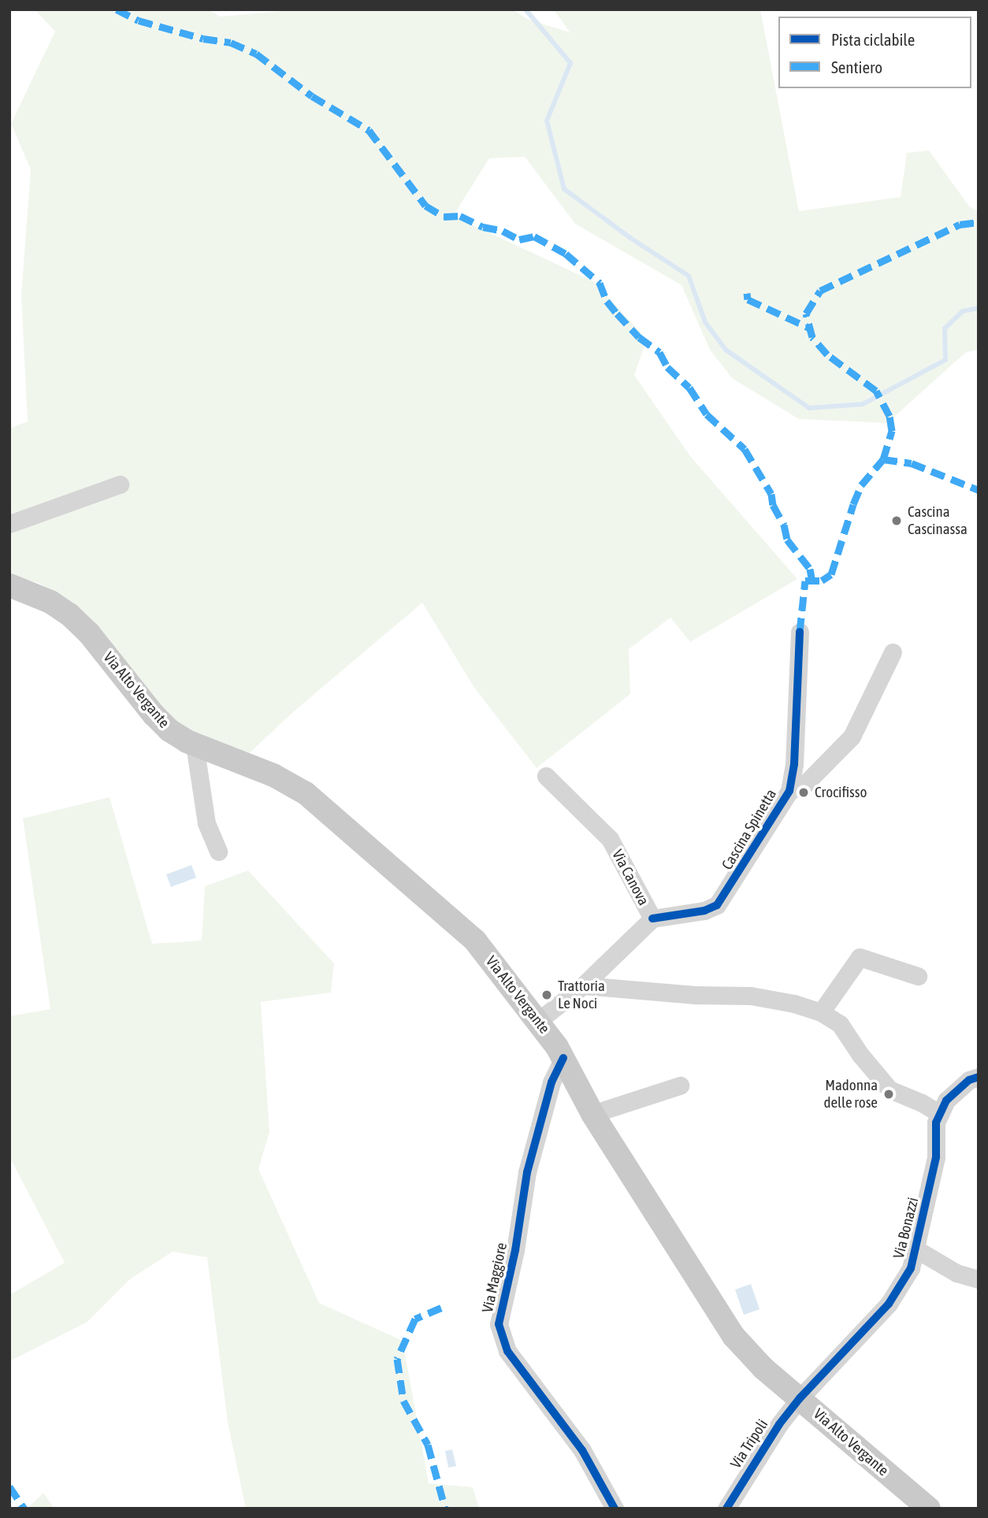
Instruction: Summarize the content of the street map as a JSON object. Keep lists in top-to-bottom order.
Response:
{
  "streets": {
    "main road": ["Via Alto Vergante"],
    "street": [
      "Cascina Spinetta",
      "Via Canova",
      "Via Bonazzi",
      "Via Maggiore",
      "Via Tripoli"
    ]
  },
  "crossings": [
    ["Via Alto Vergante", "Via Canova"],
    ["Via Alto Vergante", "Via Bonazzi"],
    ["Via Alto Vergante", "Via Maggiore"],
    ["Via Alto Vergante", "Via Tripoli"],
    ["Cascina Spinetta", "Via Canova"],
    ["Via Bonazzi", "Via Tripoli"]
  ],
  "places": [
    "Cascina Cascinassa",
    "Crocifisso",
    "Trattoria Le Noci",
    "Madonna delle rose"
  ],
  "legend": ["Pista ciclabile", "Sentiero"]
}
